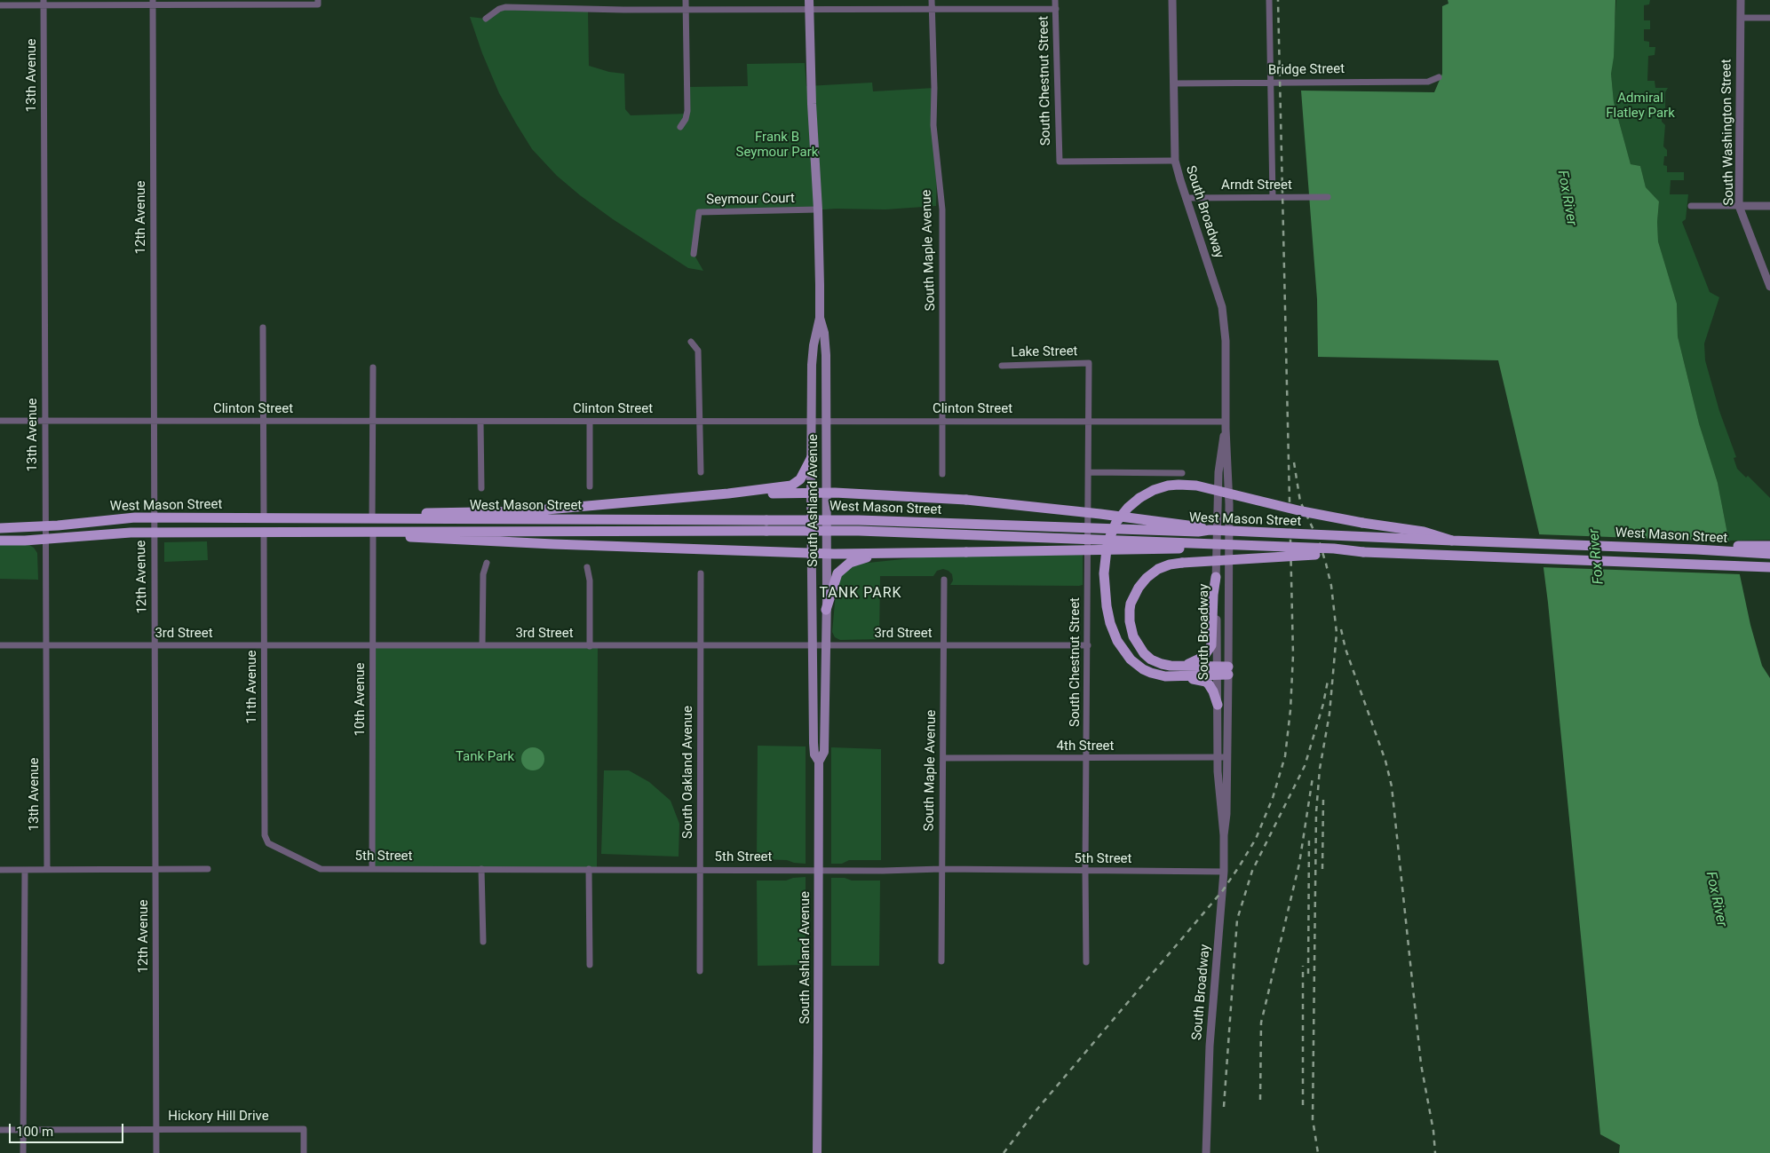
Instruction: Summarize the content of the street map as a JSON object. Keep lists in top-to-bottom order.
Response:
{
  "streets": {
    "main road": ["South Ashland Avenue", "West Mason Street"],
    "street": [
      "Bridge Street",
      "13th Avenue",
      "South Chestnut Street",
      "South Washington Street",
      "Arndt Street",
      "Seymour Court",
      "South Broadway",
      "12th Avenue",
      "South Maple Avenue",
      "Lake Street",
      "Clinton Street",
      "3rd Street",
      "11th Avenue",
      "10th Avenue",
      "4th Street",
      "South Oakland Avenue",
      "5th Street",
      "Hickory Hill Drive"
    ]
  },
  "crossings": [
    ["Bridge Street", "South Broadway"],
    ["13th Avenue", "Clinton Street"],
    ["13th Avenue", "West Mason Street"],
    ["13th Avenue", "3rd Street"],
    ["South Chestnut Street", "South Broadway"],
    ["South Chestnut Street", "Lake Street"],
    ["South Chestnut Street", "Clinton Street"],
    ["South Chestnut Street", "3rd Street"],
    ["South Chestnut Street", "4th Street"],
    ["South Chestnut Street", "5th Street"],
    ["Arndt Street", "South Broadway"],
    ["Seymour Court", "South Ashland Avenue"],
    ["South Broadway", "Clinton Street"],
    ["South Broadway", "4th Street"],
    ["South Broadway", "5th Street"],
    ["12th Avenue", "Clinton Street"],
    ["12th Avenue", "West Mason Street"],
    ["12th Avenue", "3rd Street"],
    ["12th Avenue", "Hickory Hill Drive"],
    ["South Maple Avenue", "Clinton Street"],
    ["South Maple Avenue", "3rd Street"],
    ["South Maple Avenue", "4th Street"],
    ["South Maple Avenue", "5th Street"],
    ["Clinton Street", "South Ashland Avenue"],
    ["South Ashland Avenue", "3rd Street"],
    ["West Mason Street", "11th Avenue"],
    ["West Mason Street", "10th Avenue"],
    ["3rd Street", "11th Avenue"],
    ["3rd Street", "10th Avenue"],
    ["3rd Street", "South Oakland Avenue"],
    ["11th Avenue", "5th Street"],
    ["10th Avenue", "5th Street"],
    ["South Oakland Avenue", "5th Street"]
  ],
  "districts": ["TANK PARK"],
  "water": ["Fox River"],
  "parks": ["Admiral Flatley Park", "Frank B Seymour Park", "Tank Park"],
  "scale_bar": "100 m"
}
